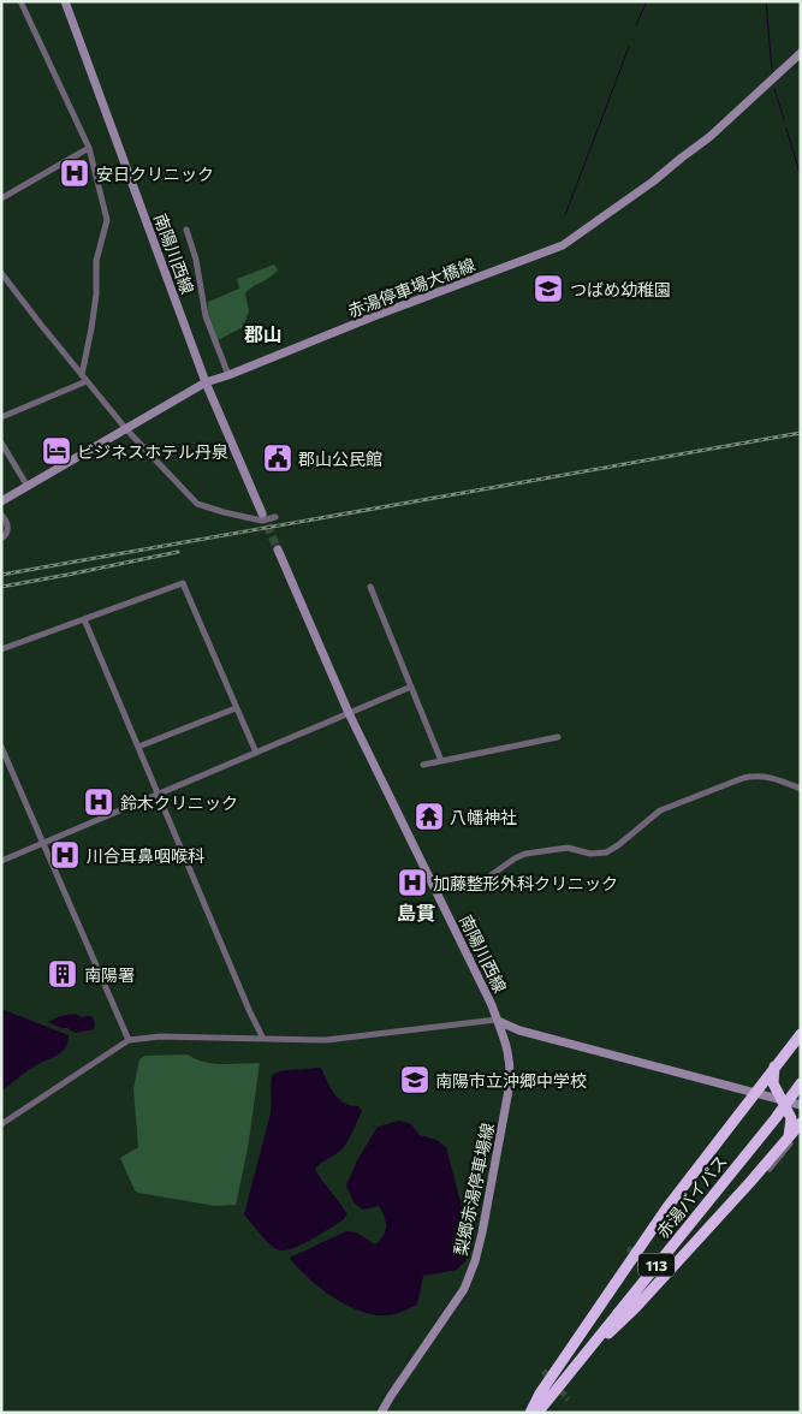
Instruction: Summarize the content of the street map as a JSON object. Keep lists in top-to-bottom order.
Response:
{
  "streets": {
    "highway": ["赤湯バイパス", "113"],
    "main road": ["南陽川西線", "赤湯停車場大橋線", "梨郷赤湯停車場線"]
  },
  "crossings": [
    ["南陽川西線", "赤湯停車場大橋線"],
    ["南陽川西線", "梨郷赤湯停車場線"]
  ],
  "districts": ["郡山", "島貫"],
  "places": {
    "hospital": [
      "安日クリニック",
      "鈴木クリニック",
      "川合耳鼻咽喉科",
      "加藤整形外科クリニック"
    ],
    "school or university": ["つばめ幼稚園", "南陽市立沖郷中学校"],
    "hotel": ["ビジネスホテル丹泉"],
    "public building": ["郡山公民館"],
    "temple": ["八幡神社"],
    "building": ["南陽署"]
  }
}
